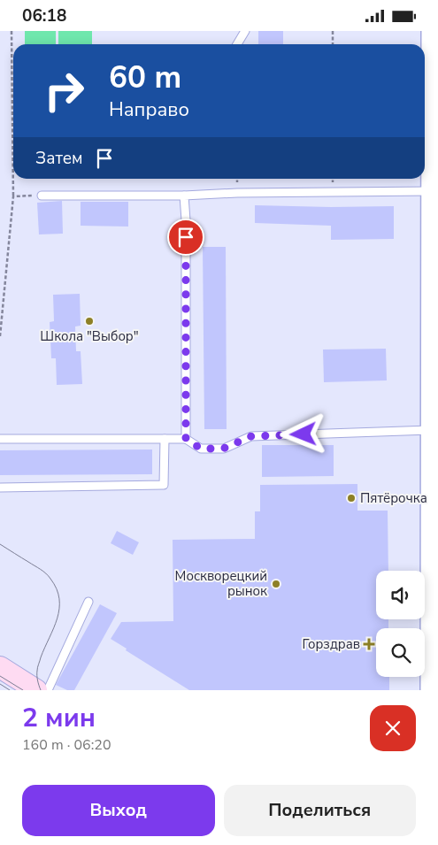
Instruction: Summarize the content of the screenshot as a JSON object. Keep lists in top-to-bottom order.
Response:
{
  "places": {
    "other": ["Школа \"Выбор\"", "Пятёрочка", "Москворецкий рынок"],
    "health": ["Горздрав"]
  },
  "page": {
    "status": "06:18",
    "turn": ["60 m", "Направо"],
    "then": "Затем",
    "heading": ["2 мин", "160 m · 06:20"],
    "buttons": ["Выход", "Поделиться"]
  }
}
